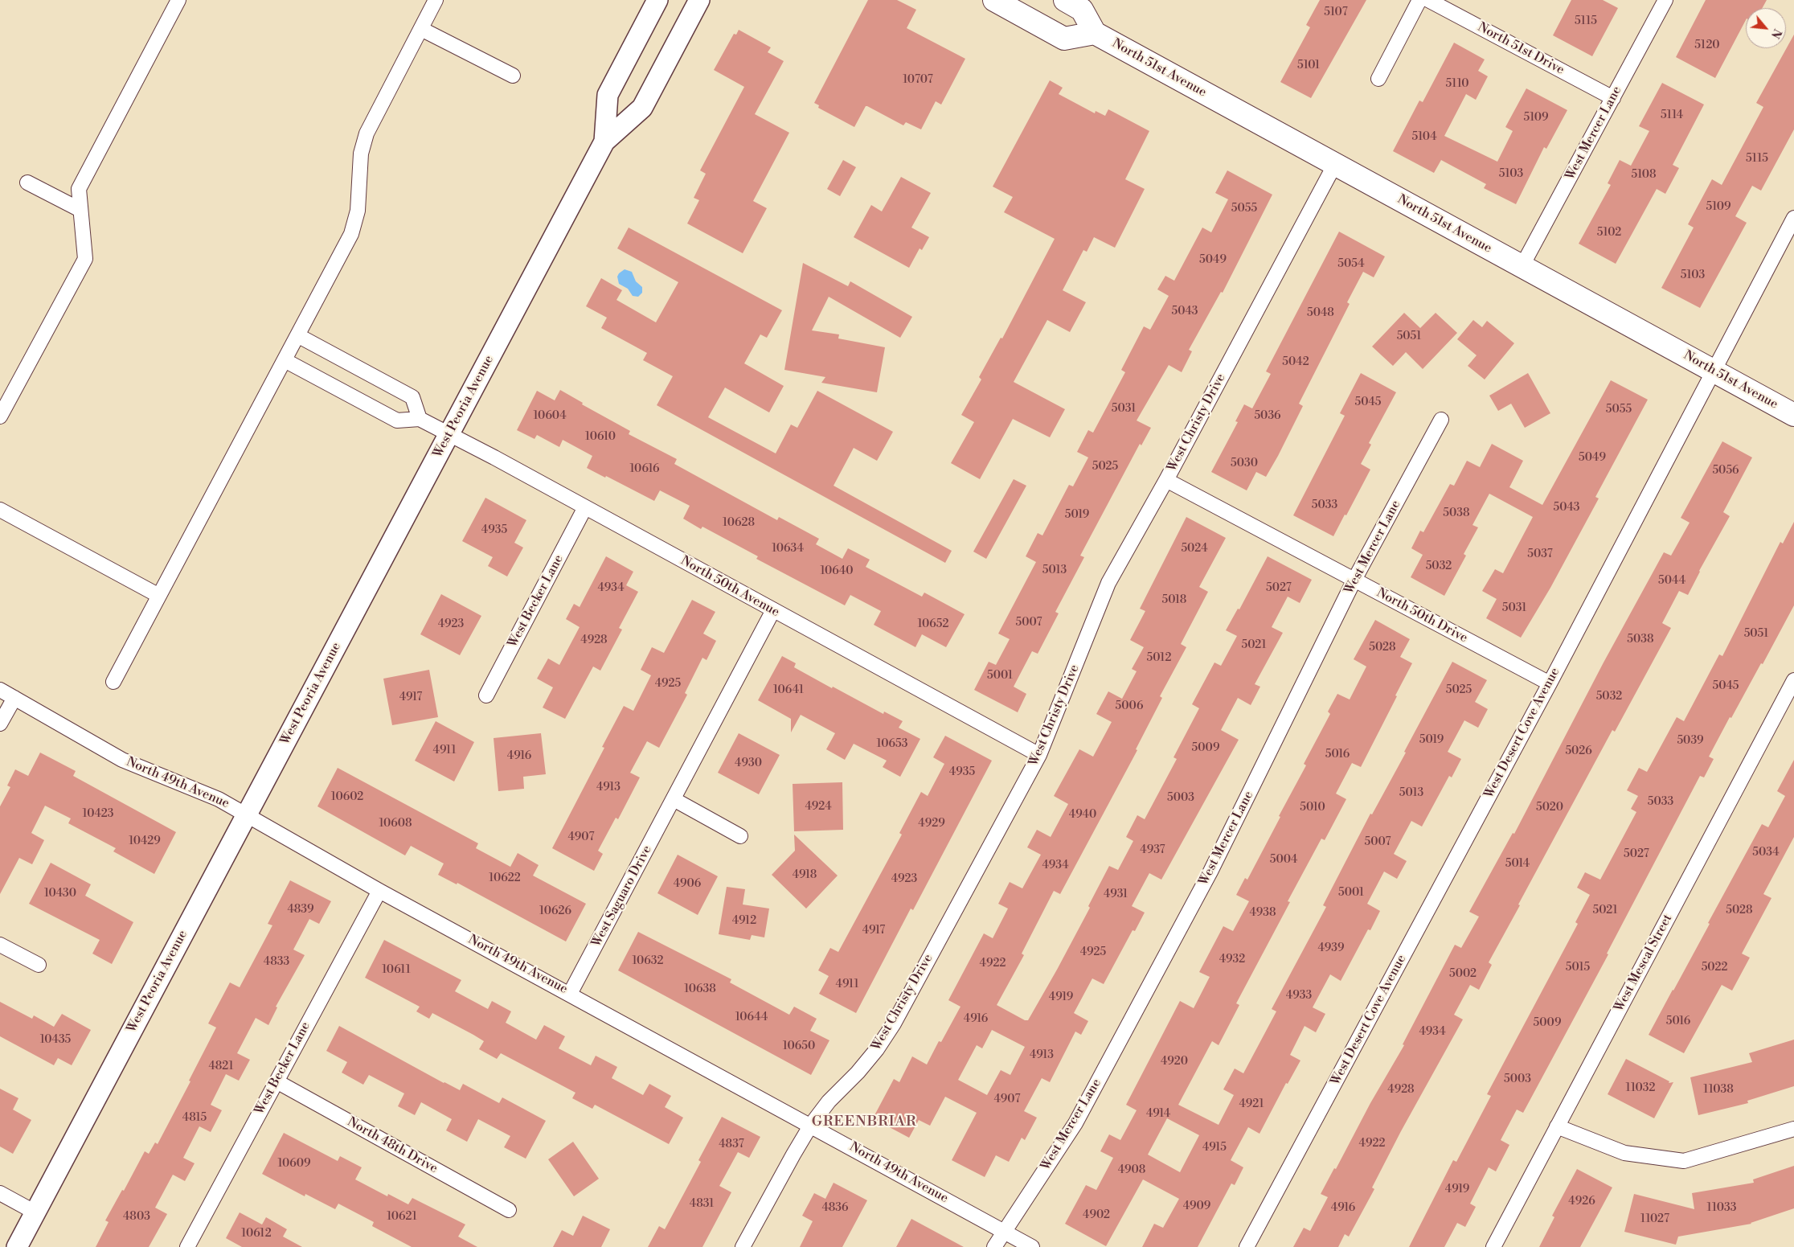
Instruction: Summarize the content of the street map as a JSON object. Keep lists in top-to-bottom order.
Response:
{
  "streets": {
    "main road": ["North 51st Avenue", "West Peoria Avenue"],
    "street": [
      "North 51st Drive",
      "West Mercer Lane",
      "West Christy Drive",
      "North 50th Avenue",
      "West Becker Lane",
      "North 50th Drive",
      "West Desert Cove Avenue",
      "North 49th Avenue",
      "West Saguaro Drive",
      "West Mescal Street",
      "North 48th Drive"
    ]
  },
  "crossings": [
    ["North 51st Drive", "West Mercer Lane"],
    ["North 51st Avenue", "West Mercer Lane"],
    ["North 51st Avenue", "West Christy Drive"],
    ["North 51st Avenue", "West Desert Cove Avenue"],
    ["West Mercer Lane", "North 50th Drive"],
    ["West Mercer Lane", "North 49th Avenue"],
    ["West Peoria Avenue", "North 50th Avenue"],
    ["West Peoria Avenue", "North 49th Avenue"],
    ["West Christy Drive", "North 50th Avenue"],
    ["West Christy Drive", "North 50th Drive"],
    ["West Christy Drive", "North 49th Avenue"],
    ["North 50th Avenue", "West Becker Lane"],
    ["North 50th Avenue", "West Saguaro Drive"],
    ["West Becker Lane", "North 49th Avenue"],
    ["West Becker Lane", "North 48th Drive"],
    ["North 50th Drive", "West Desert Cove Avenue"],
    ["North 49th Avenue", "West Saguaro Drive"]
  ],
  "districts": ["GREENBRIAR"],
  "house_numbers": [
    "5107",
    "5115",
    "5120",
    "5101",
    "10707",
    "5110",
    "5114",
    "5109",
    "5104",
    "5115",
    "5103",
    "5108",
    "5109",
    "5055",
    "5102",
    "5049",
    "5054",
    "5103",
    "5043",
    "5048",
    "5051",
    "5042",
    "5045",
    "5031",
    "5055",
    "10604",
    "5036",
    "10610",
    "5049",
    "5030",
    "5025",
    "10616",
    "5056",
    "5033",
    "5043",
    "5038",
    "5019",
    "10628",
    "4935",
    "10634",
    "5024",
    "5037",
    "5032",
    "5013",
    "10640",
    "5044",
    "4934",
    "5027",
    "5018",
    "5031",
    "5007",
    "4923",
    "10652",
    "5051",
    "5038",
    "4928",
    "5021",
    "5028",
    "5012",
    "5001",
    "4925",
    "5045",
    "10641",
    "5025",
    "5032",
    "4917",
    "5006",
    "5019",
    "5039",
    "10653",
    "5009",
    "4911",
    "5026",
    "5016",
    "4916",
    "4930",
    "4935",
    "4913",
    "5013",
    "10602",
    "5003",
    "5033",
    "4924",
    "5010",
    "5020",
    "10423",
    "4940",
    "10608",
    "4929",
    "4907",
    "10429",
    "5007",
    "4937",
    "5034",
    "5027",
    "5004",
    "5014",
    "4934",
    "4918",
    "10622",
    "4923",
    "4906",
    "5001",
    "10430",
    "4931",
    "4839",
    "5021",
    "5028",
    "10626",
    "4938",
    "4912",
    "4917",
    "4939",
    "4925",
    "4932",
    "10632",
    "4833",
    "4922",
    "5015",
    "5022",
    "10611",
    "5002",
    "4911",
    "10638",
    "4933",
    "4919",
    "10644",
    "4916",
    "5016",
    "5009",
    "4934",
    "10435",
    "10650",
    "4913",
    "4920",
    "4821",
    "5003",
    "11032",
    "4928",
    "11038",
    "4907",
    "4921",
    "4914",
    "4815",
    "4922",
    "4837",
    "4915",
    "10609",
    "4908",
    "4919",
    "4926",
    "4831",
    "4909",
    "4836",
    "4916",
    "11033",
    "4902",
    "4803",
    "10621",
    "11027",
    "10612"
  ],
  "north": "bottom right"
}
